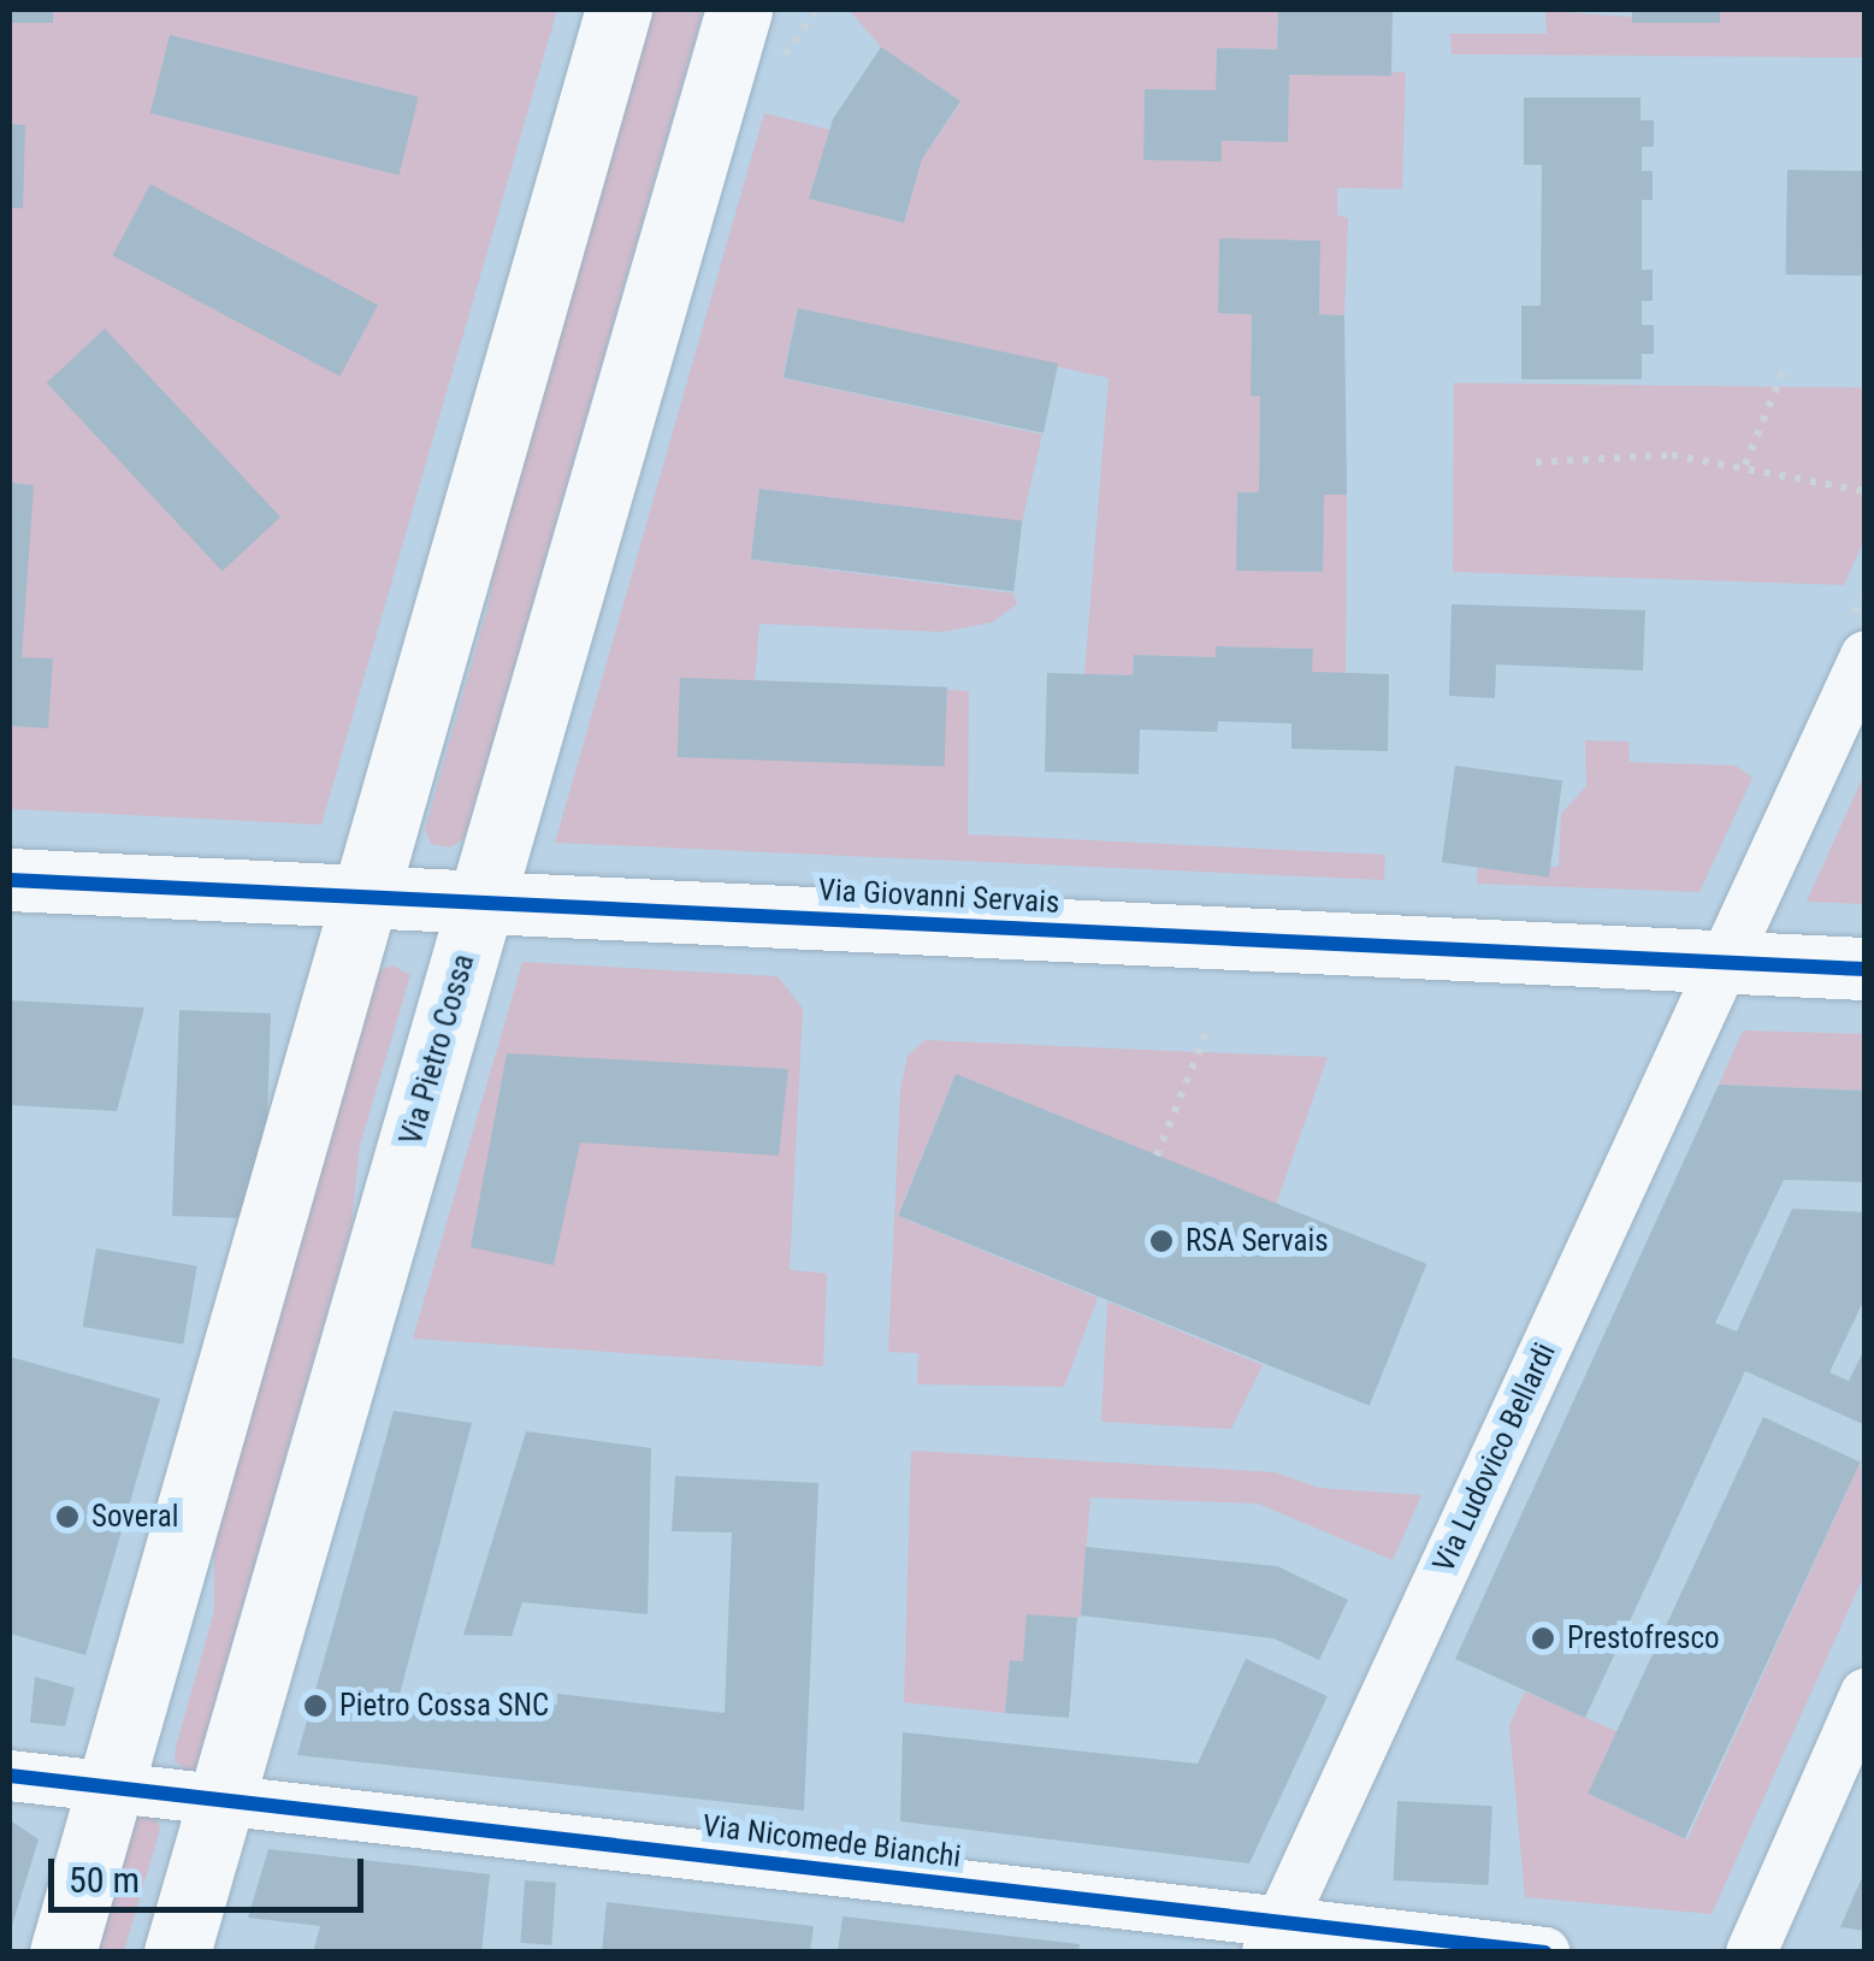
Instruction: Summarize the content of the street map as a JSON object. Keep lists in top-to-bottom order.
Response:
{
  "streets": {
    "main road": ["Via Pietro Cossa"],
    "street": ["Via Giovanni Servais", "Via Ludovico Bellardi", "Via Nicomede Bianchi"]
  },
  "crossings": [
    ["Via Giovanni Servais", "Via Pietro Cossa"],
    ["Via Giovanni Servais", "Via Ludovico Bellardi"],
    ["Via Pietro Cossa", "Via Nicomede Bianchi"],
    ["Via Ludovico Bellardi", "Via Nicomede Bianchi"]
  ],
  "places": [
    "RSA Servais",
    "Soveral",
    "Prestofresco",
    "Pietro Cossa SNC"
  ],
  "scale_bar": "50 m"
}
